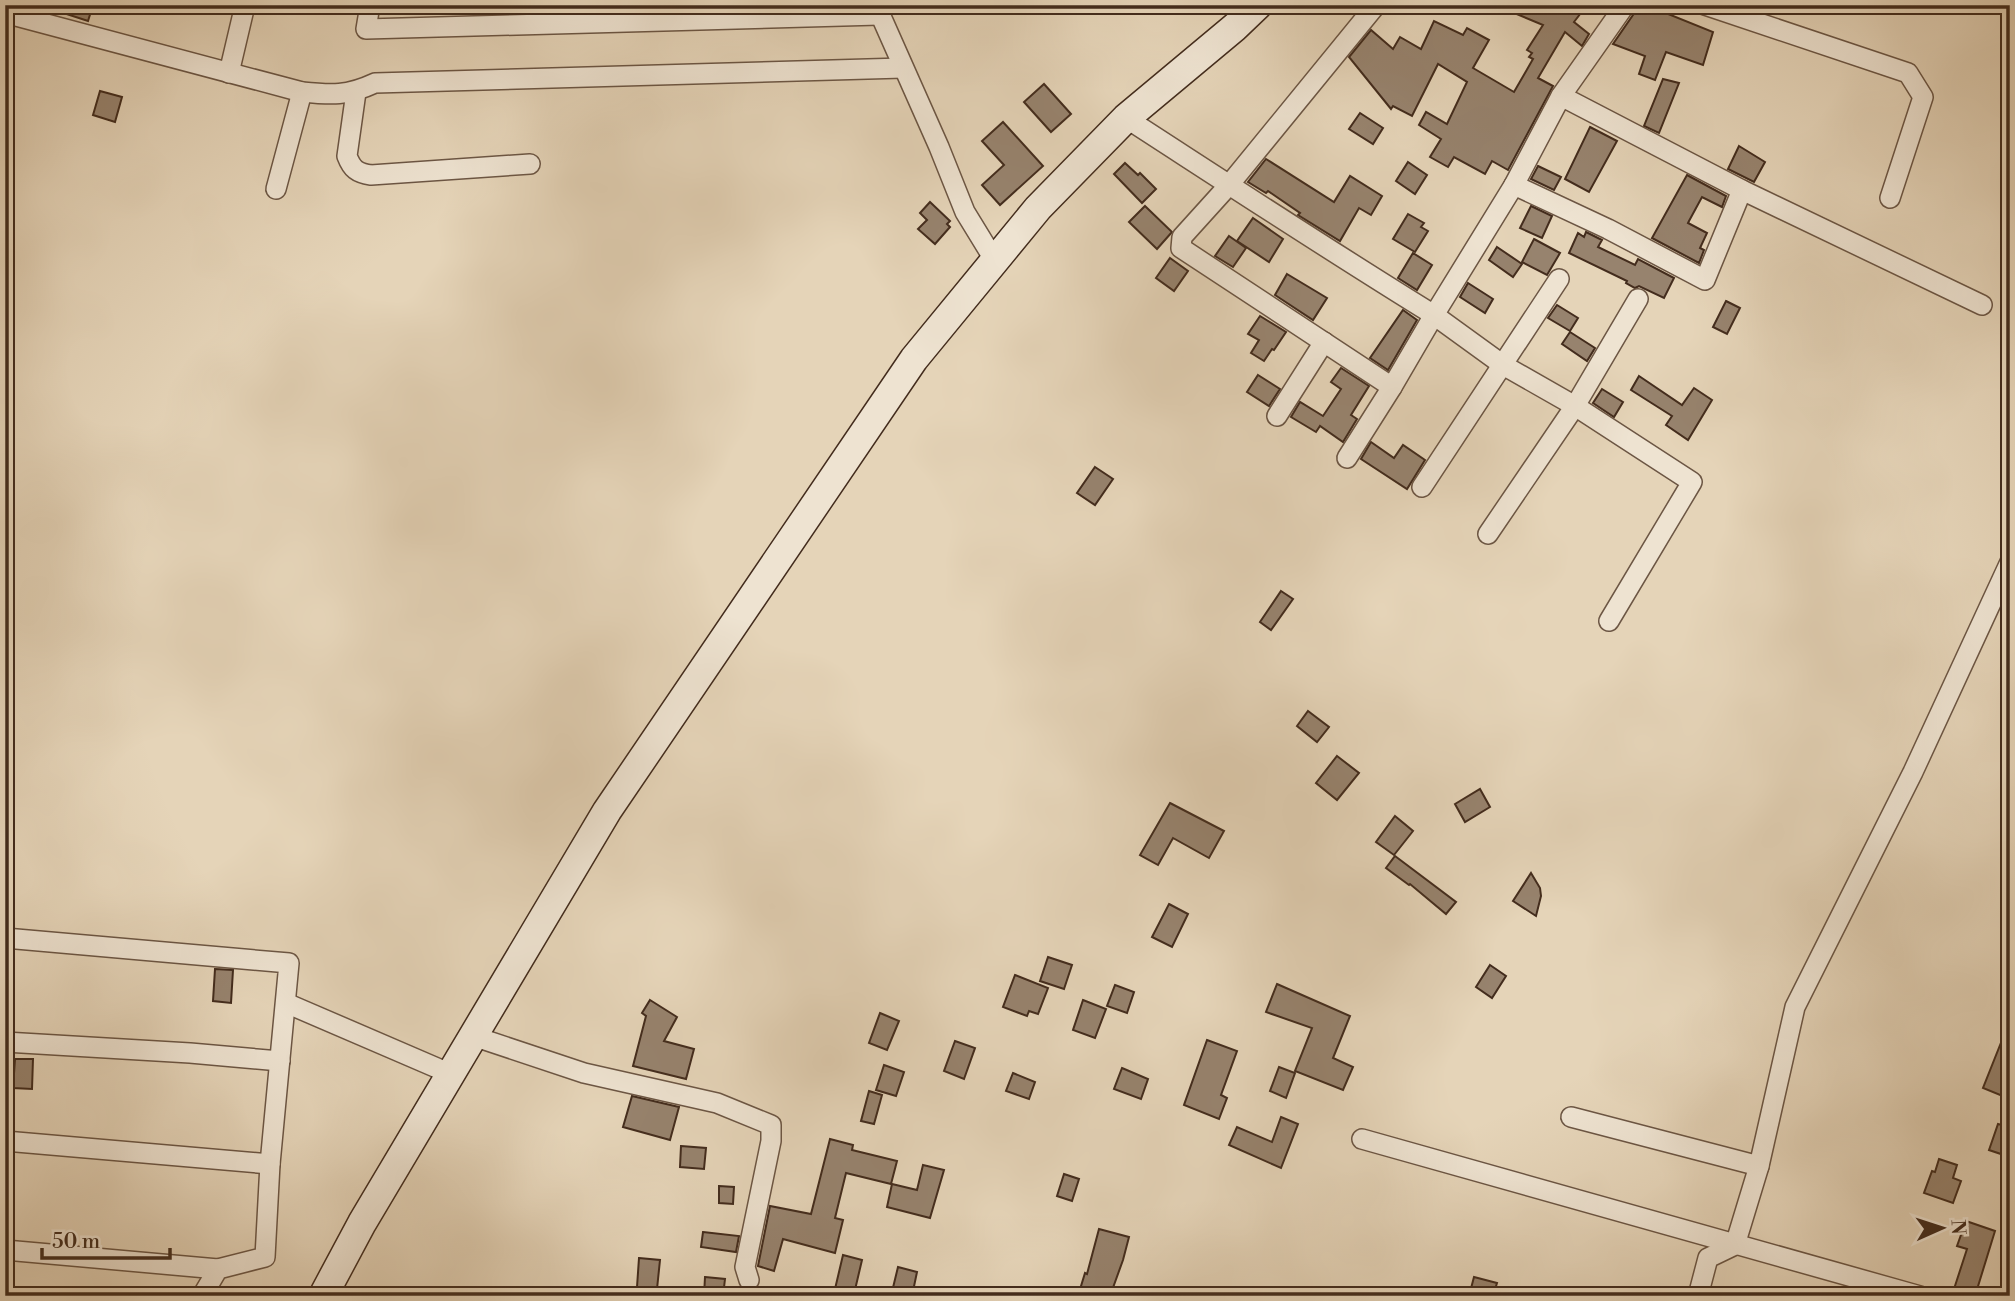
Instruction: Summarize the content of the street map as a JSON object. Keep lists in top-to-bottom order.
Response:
{
  "scale_bar": "50 m",
  "north": "right"
}
